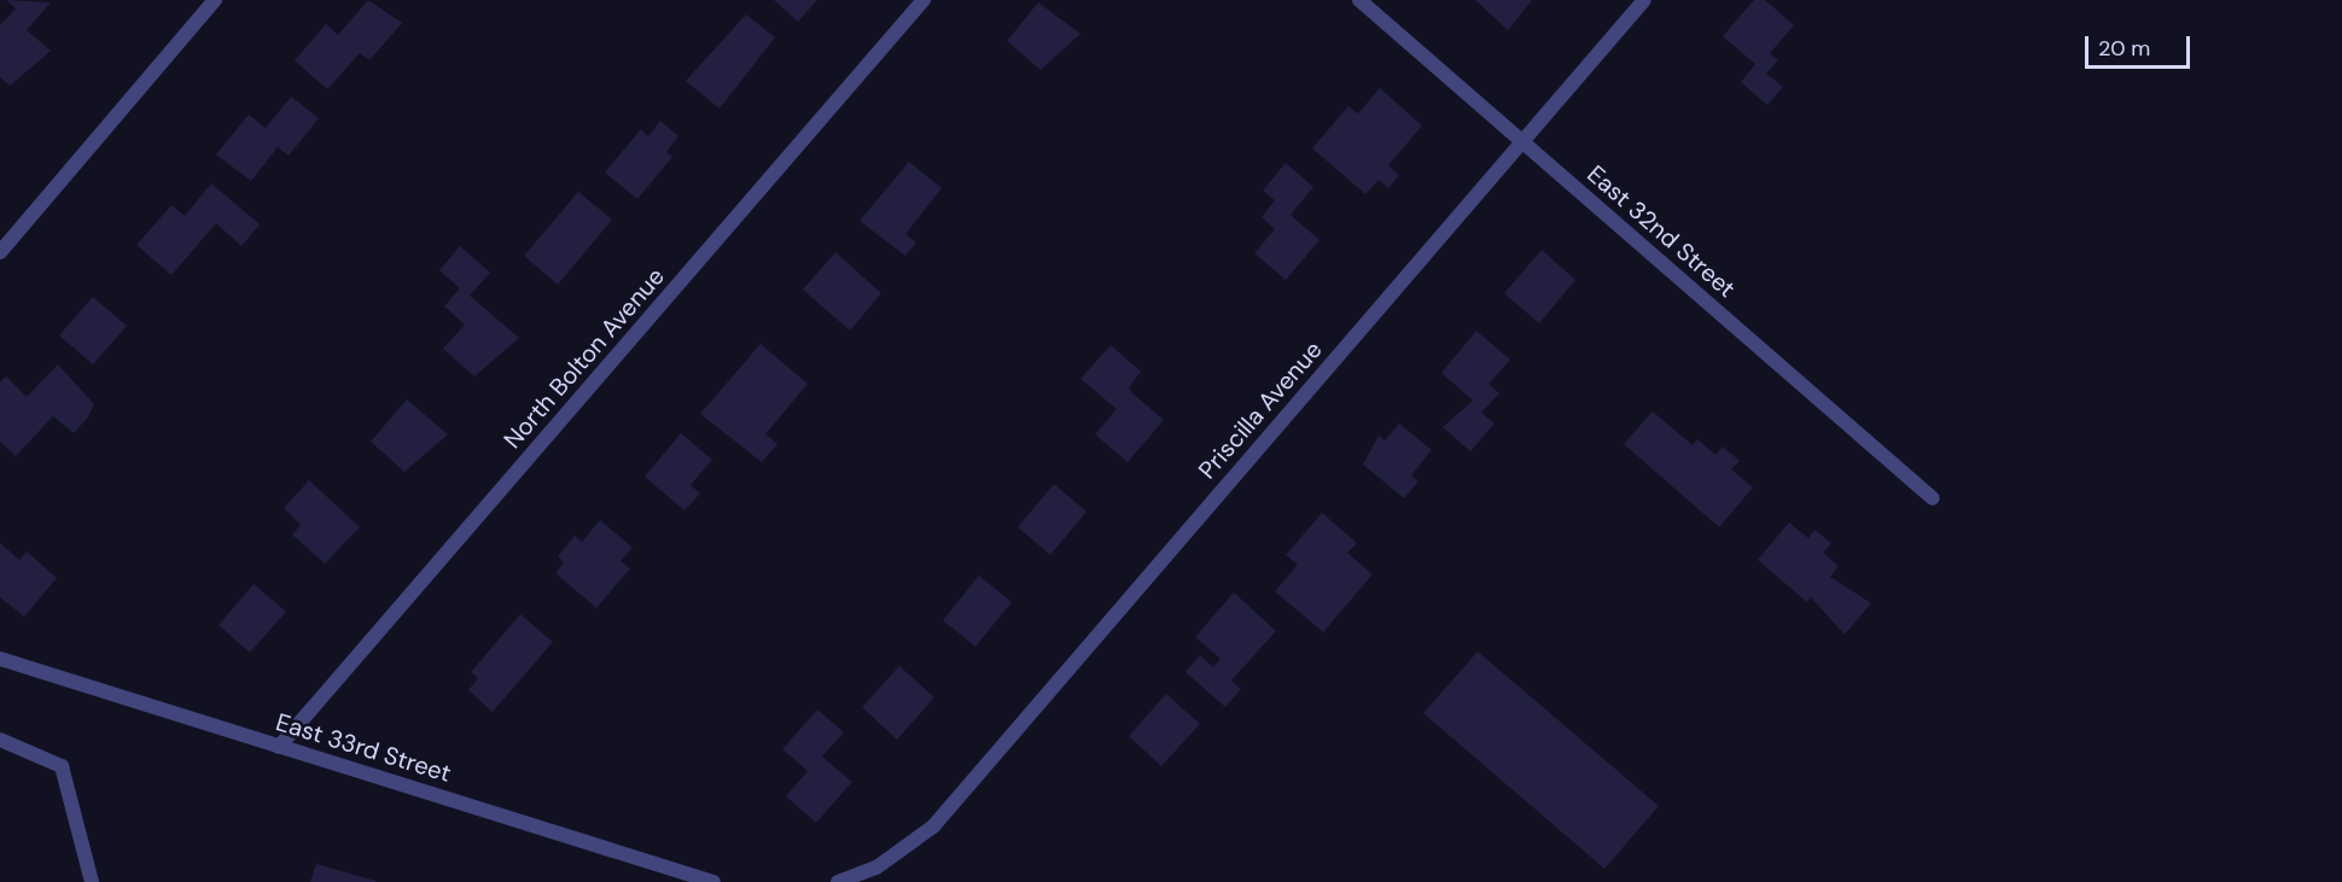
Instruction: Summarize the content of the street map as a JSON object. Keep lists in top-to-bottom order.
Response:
{
  "streets": {
    "street": [
      "East 32nd Street",
      "North Bolton Avenue",
      "Priscilla Avenue",
      "East 33rd Street"
    ]
  },
  "crossings": [
    ["East 32nd Street", "Priscilla Avenue"],
    ["North Bolton Avenue", "East 33rd Street"]
  ],
  "scale_bar": "20 m"
}
